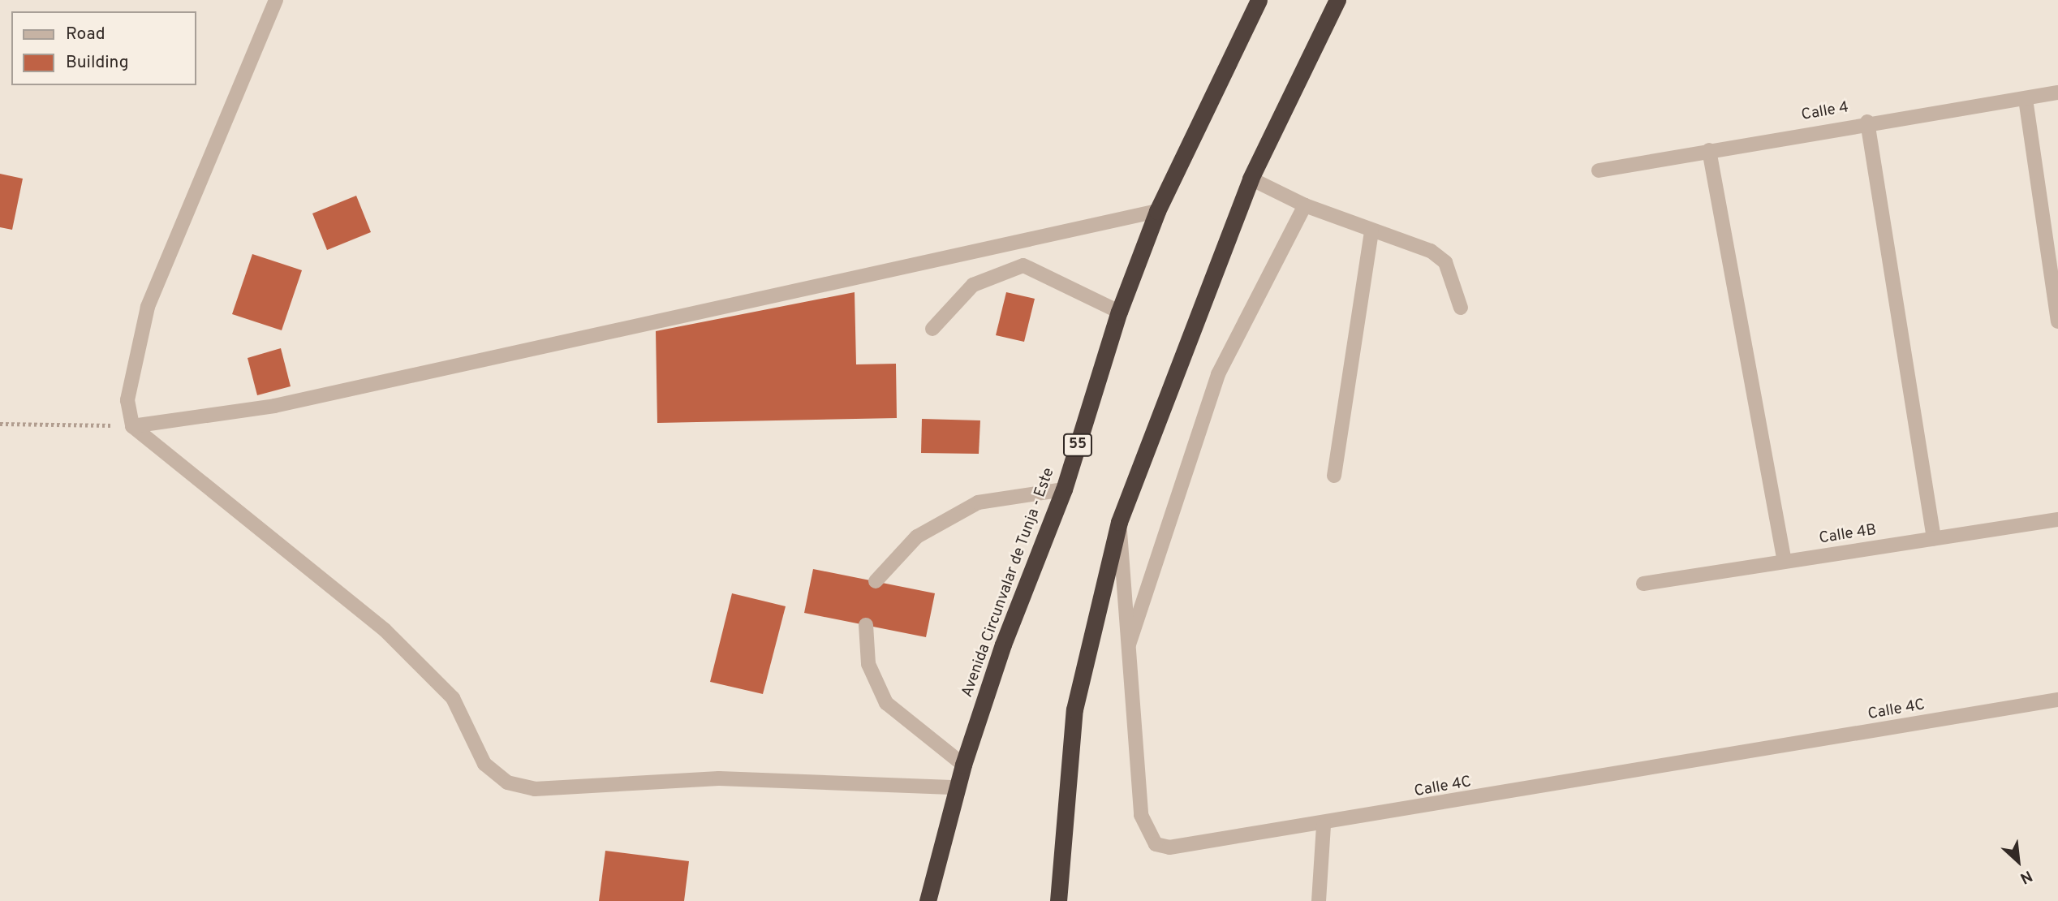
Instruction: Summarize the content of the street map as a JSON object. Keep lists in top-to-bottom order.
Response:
{
  "streets": {
    "highway": ["55", "Avenida Circunvalar de Tunja - Este"],
    "street": ["Calle 4", "Calle 4B", "Calle 4C"]
  },
  "legend": ["Road", "Building"],
  "north": "bottom right"
}
